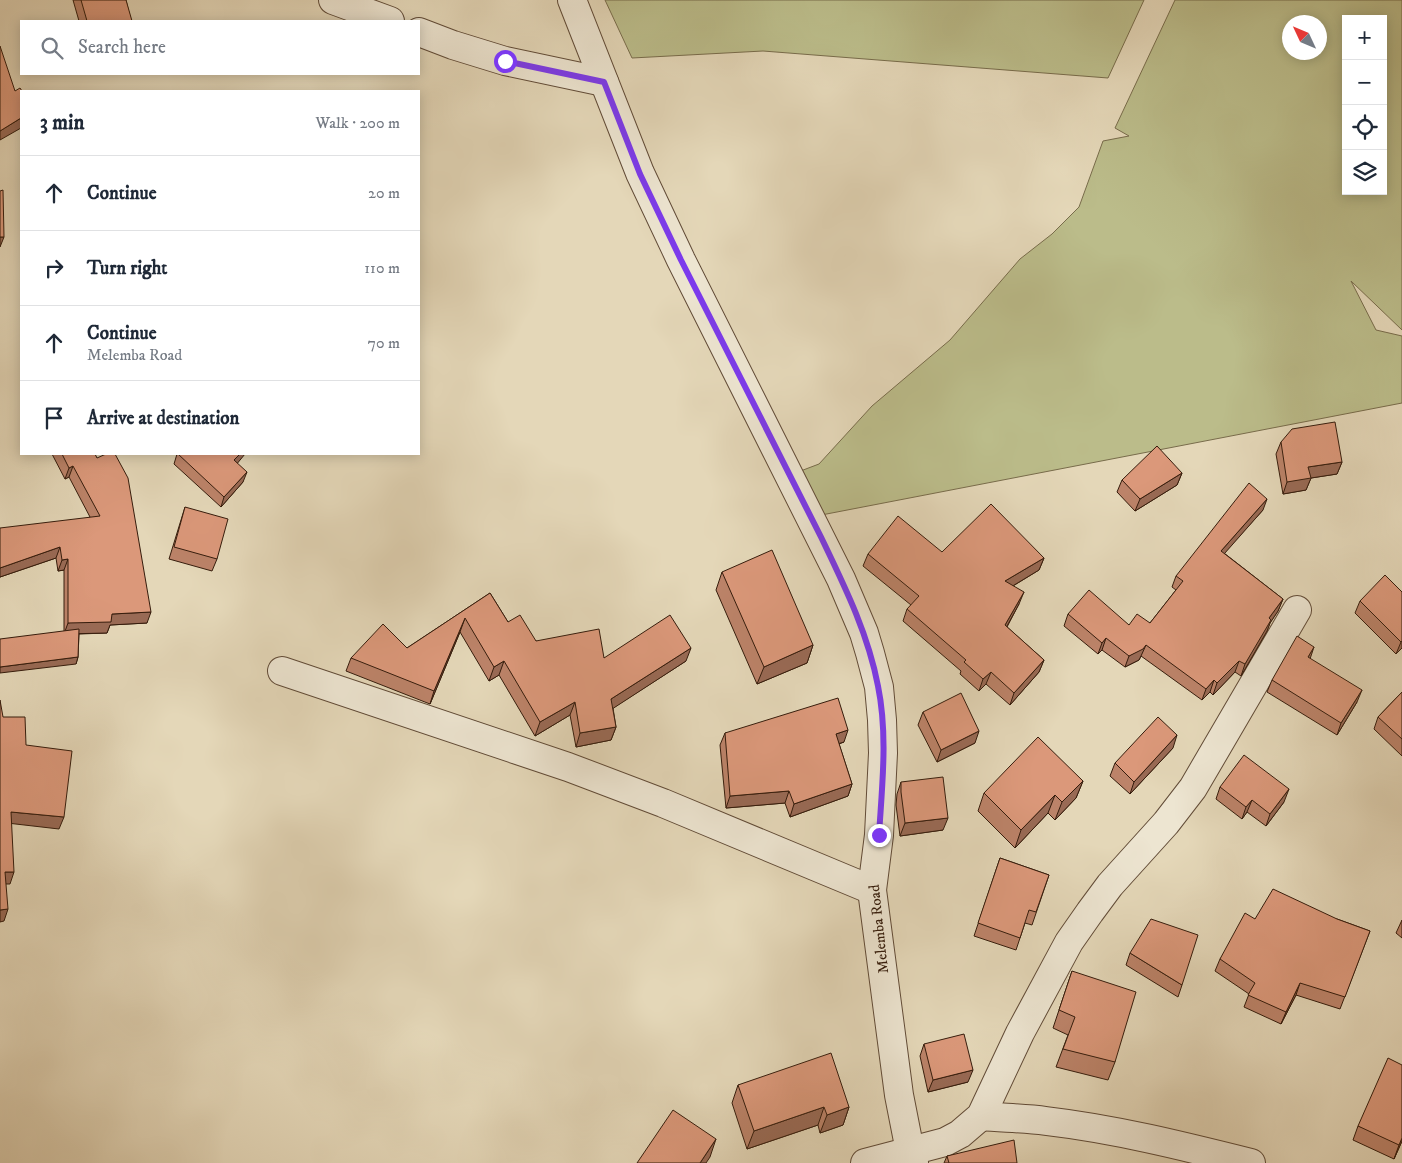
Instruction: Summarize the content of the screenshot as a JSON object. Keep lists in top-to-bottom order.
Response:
{
  "streets": {
    "street": ["Melemba Road"]
  },
  "north": "top left",
  "page": {
    "map_buttons": ["+", "−"],
    "search": "Search here",
    "heading": ["3 min", "Walk · 200 m"],
    "list": [
      ["Continue", "20 m"],
      ["Turn right", "110 m"],
      ["Continue", "Melemba Road", "70 m"],
      "Arrive at destination"
    ]
  }
}
